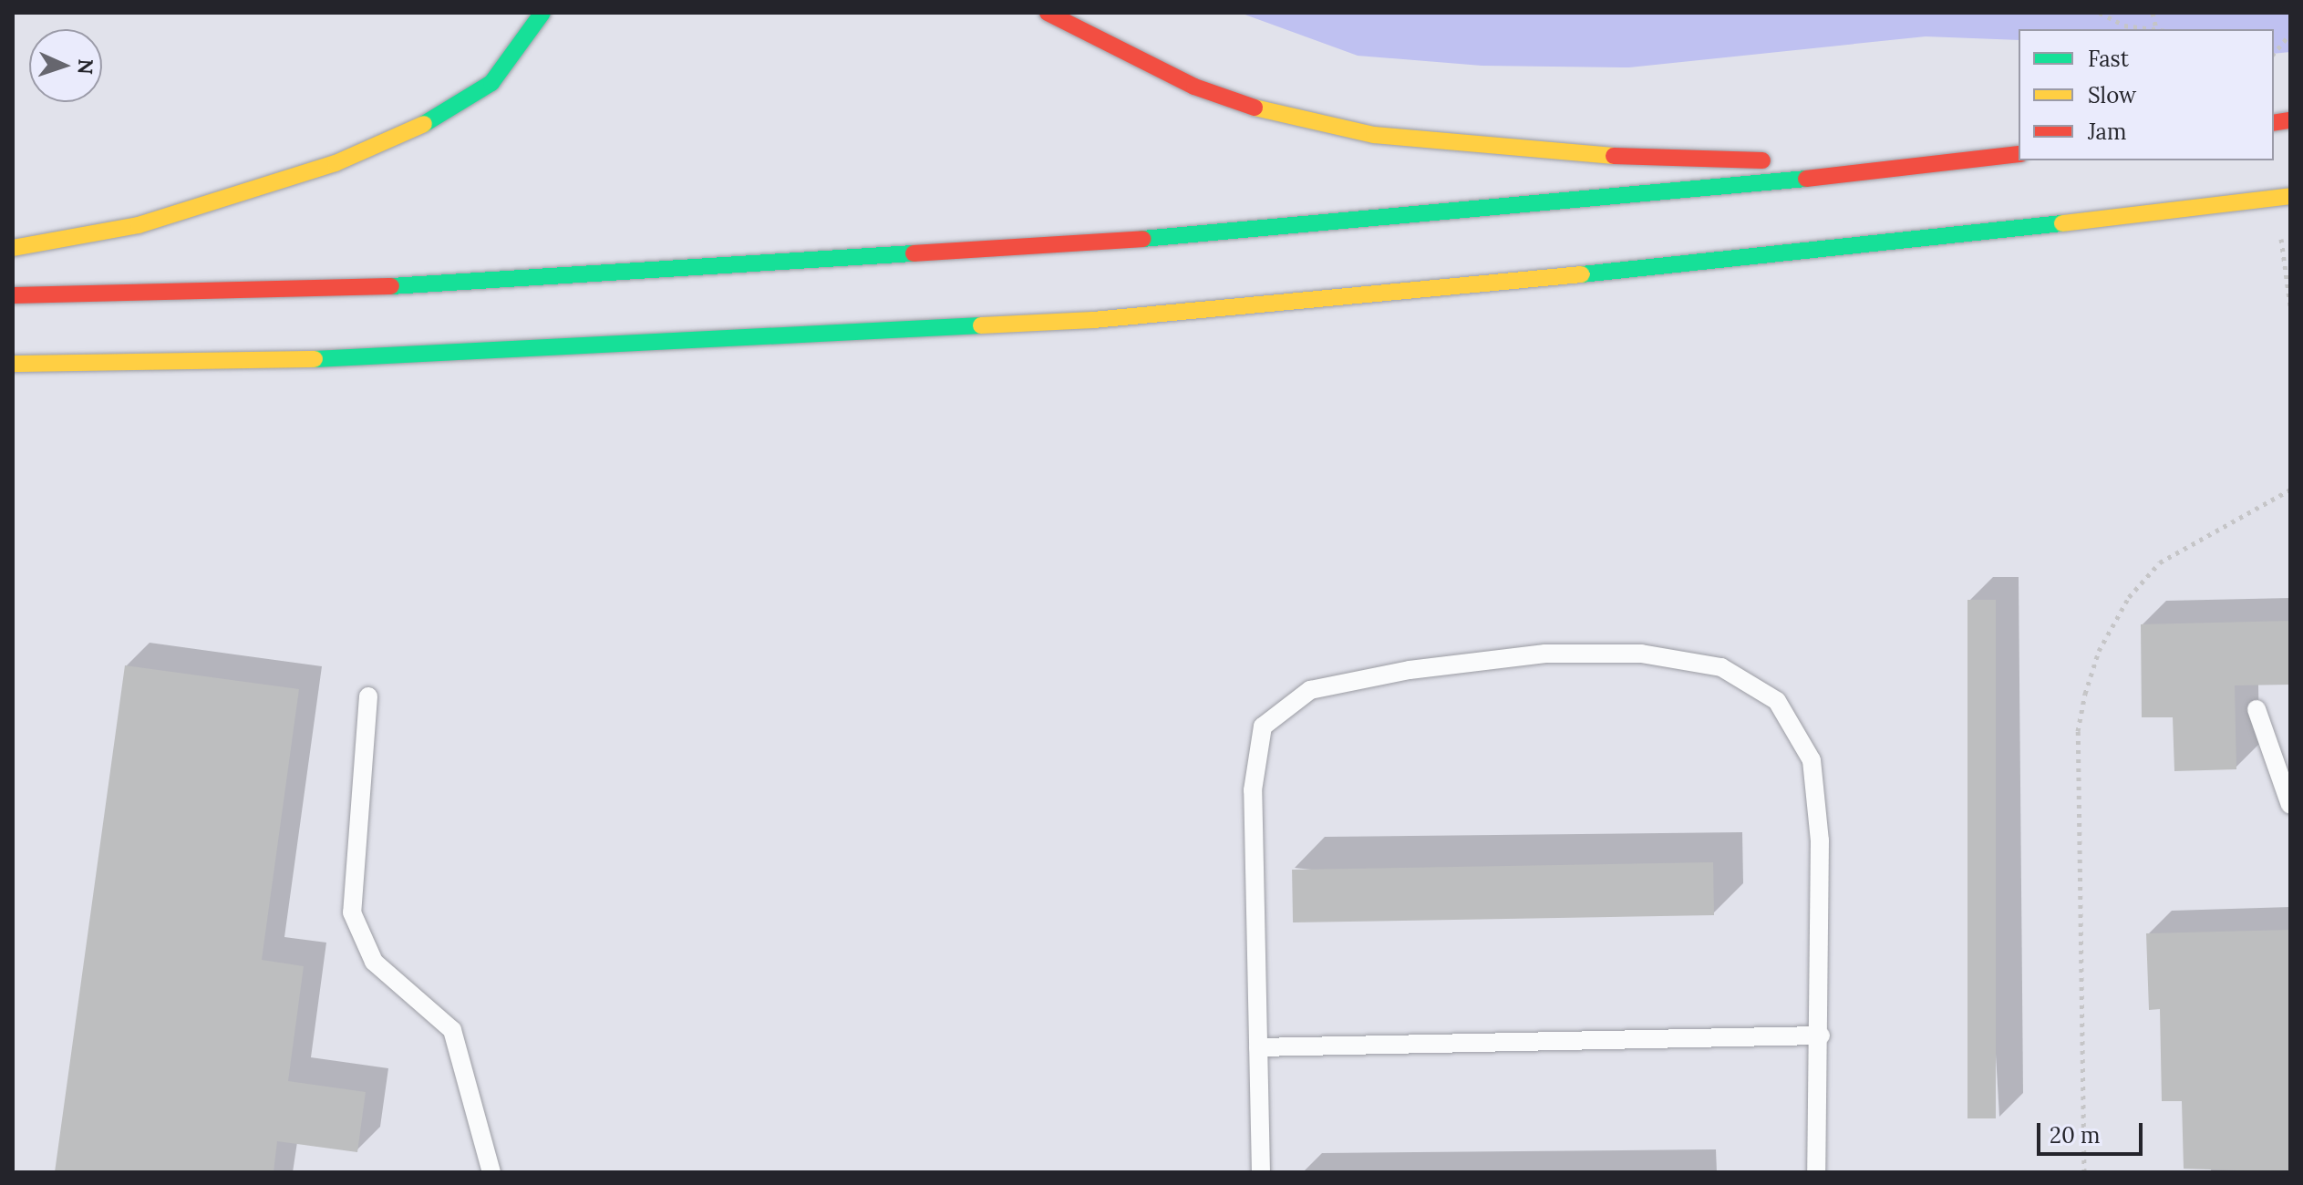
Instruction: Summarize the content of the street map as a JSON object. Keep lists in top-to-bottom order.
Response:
{
  "legend": ["Fast", "Slow", "Jam"],
  "scale_bar": "20 m",
  "north": "right"
}
